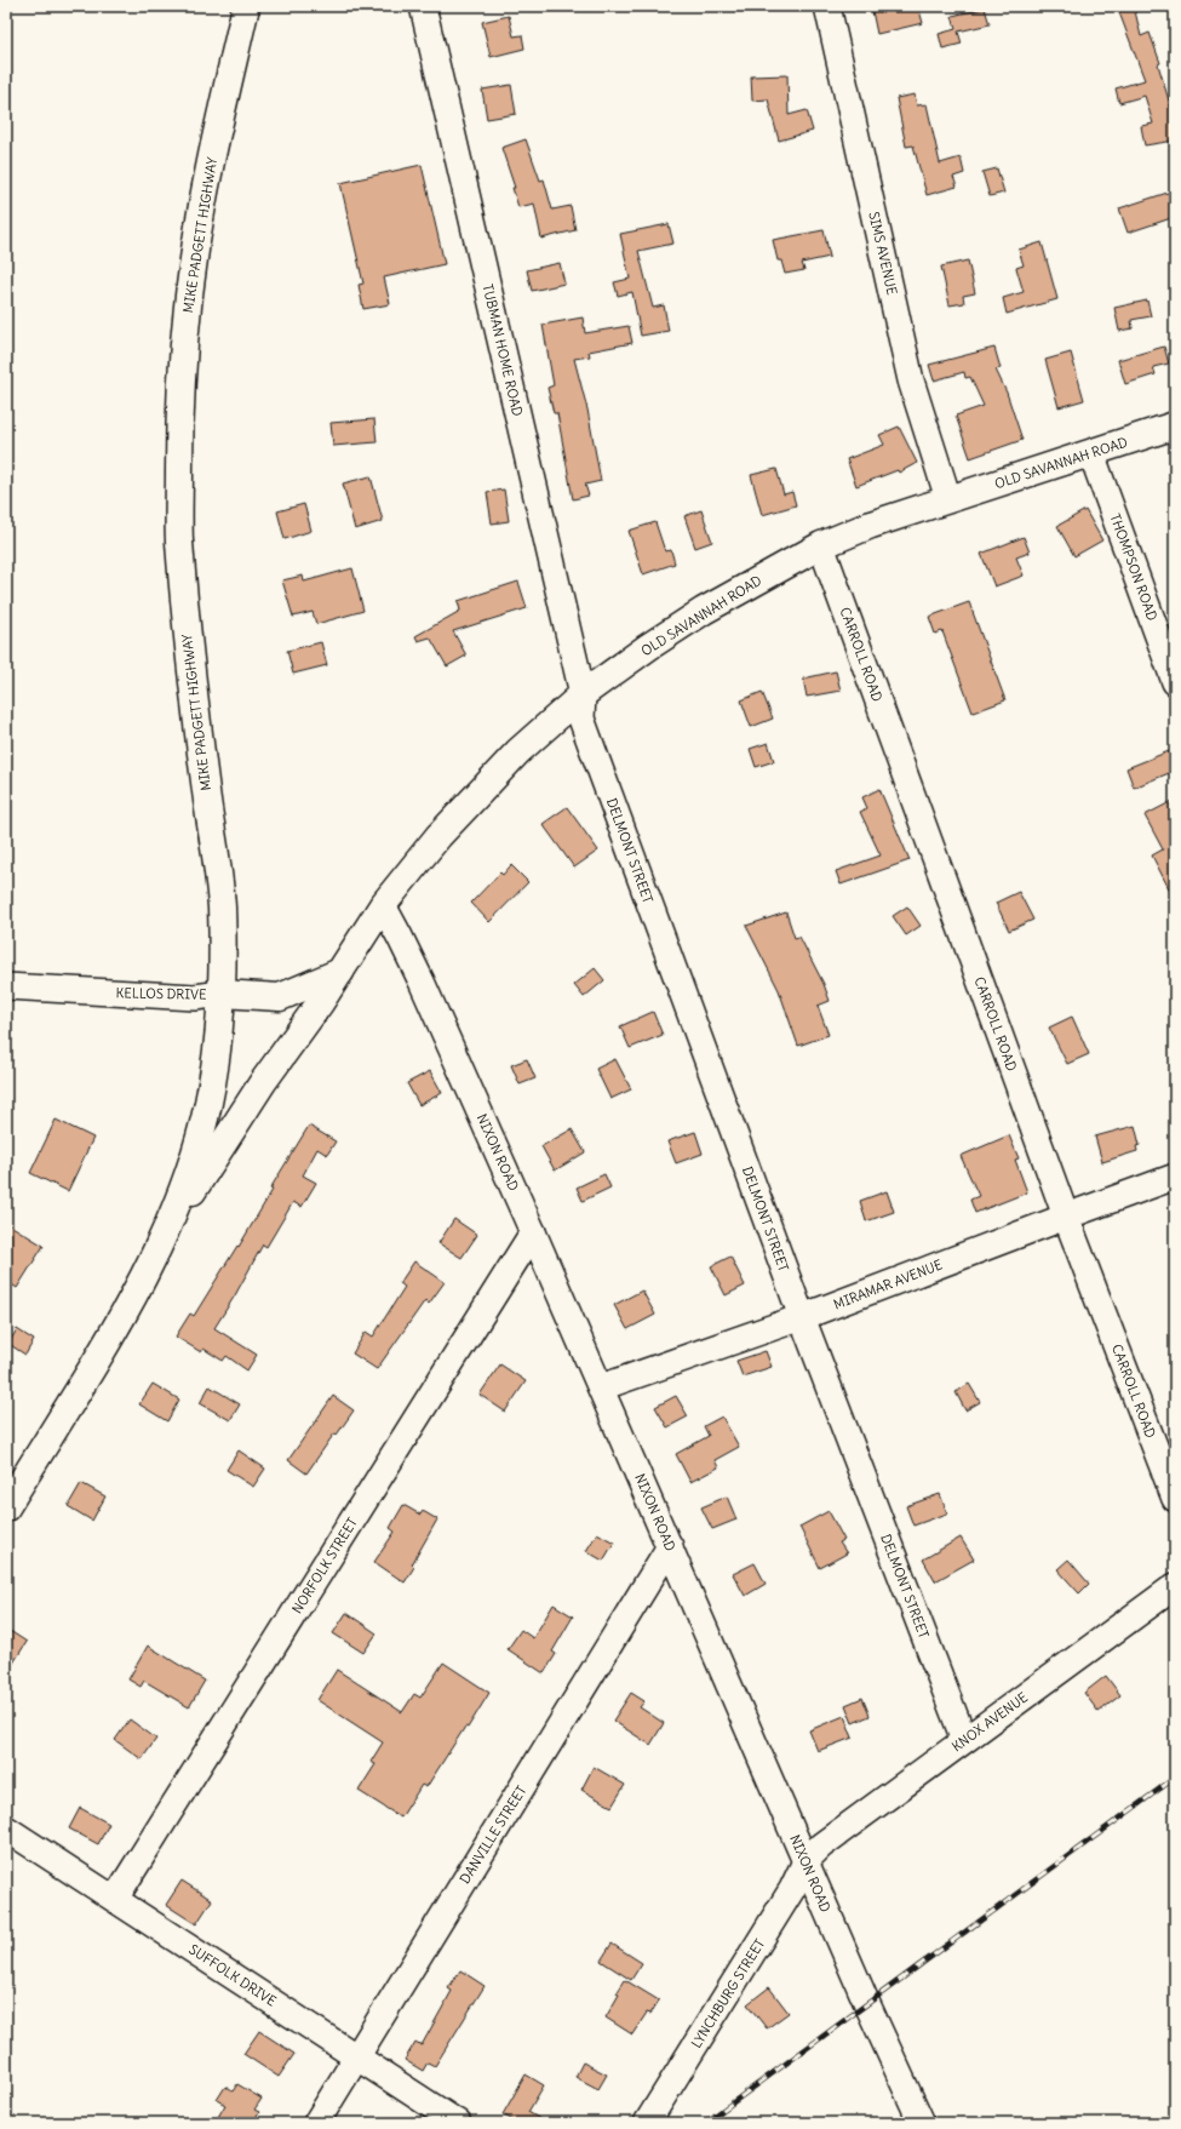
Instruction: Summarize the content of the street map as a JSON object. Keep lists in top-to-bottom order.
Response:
{
  "streets": {
    "main road": ["MIKE PADGETT HIGHWAY", "OLD SAVANNAH ROAD", "KELLOS DRIVE"],
    "street": [
      "SIMS AVENUE",
      "TUBMAN HOME ROAD",
      "THOMPSON ROAD",
      "CARROLL ROAD",
      "DELMONT STREET",
      "NIXON ROAD",
      "MIRAMAR AVENUE",
      "NORFOLK STREET",
      "KNOX AVENUE",
      "DANVILLE STREET",
      "SUFFOLK DRIVE",
      "LYNCHBURG STREET"
    ]
  },
  "crossings": [
    ["MIKE PADGETT HIGHWAY", "OLD SAVANNAH ROAD"],
    ["MIKE PADGETT HIGHWAY", "KELLOS DRIVE"],
    ["SIMS AVENUE", "OLD SAVANNAH ROAD"],
    ["TUBMAN HOME ROAD", "OLD SAVANNAH ROAD"],
    ["TUBMAN HOME ROAD", "DELMONT STREET"],
    ["OLD SAVANNAH ROAD", "THOMPSON ROAD"],
    ["OLD SAVANNAH ROAD", "CARROLL ROAD"],
    ["OLD SAVANNAH ROAD", "DELMONT STREET"],
    ["OLD SAVANNAH ROAD", "KELLOS DRIVE"],
    ["OLD SAVANNAH ROAD", "NIXON ROAD"],
    ["CARROLL ROAD", "MIRAMAR AVENUE"],
    ["DELMONT STREET", "MIRAMAR AVENUE"],
    ["DELMONT STREET", "KNOX AVENUE"],
    ["NIXON ROAD", "MIRAMAR AVENUE"],
    ["NIXON ROAD", "NORFOLK STREET"],
    ["NIXON ROAD", "KNOX AVENUE"],
    ["NIXON ROAD", "DANVILLE STREET"],
    ["NIXON ROAD", "LYNCHBURG STREET"],
    ["NORFOLK STREET", "SUFFOLK DRIVE"],
    ["KNOX AVENUE", "LYNCHBURG STREET"],
    ["DANVILLE STREET", "SUFFOLK DRIVE"]
  ]
}
